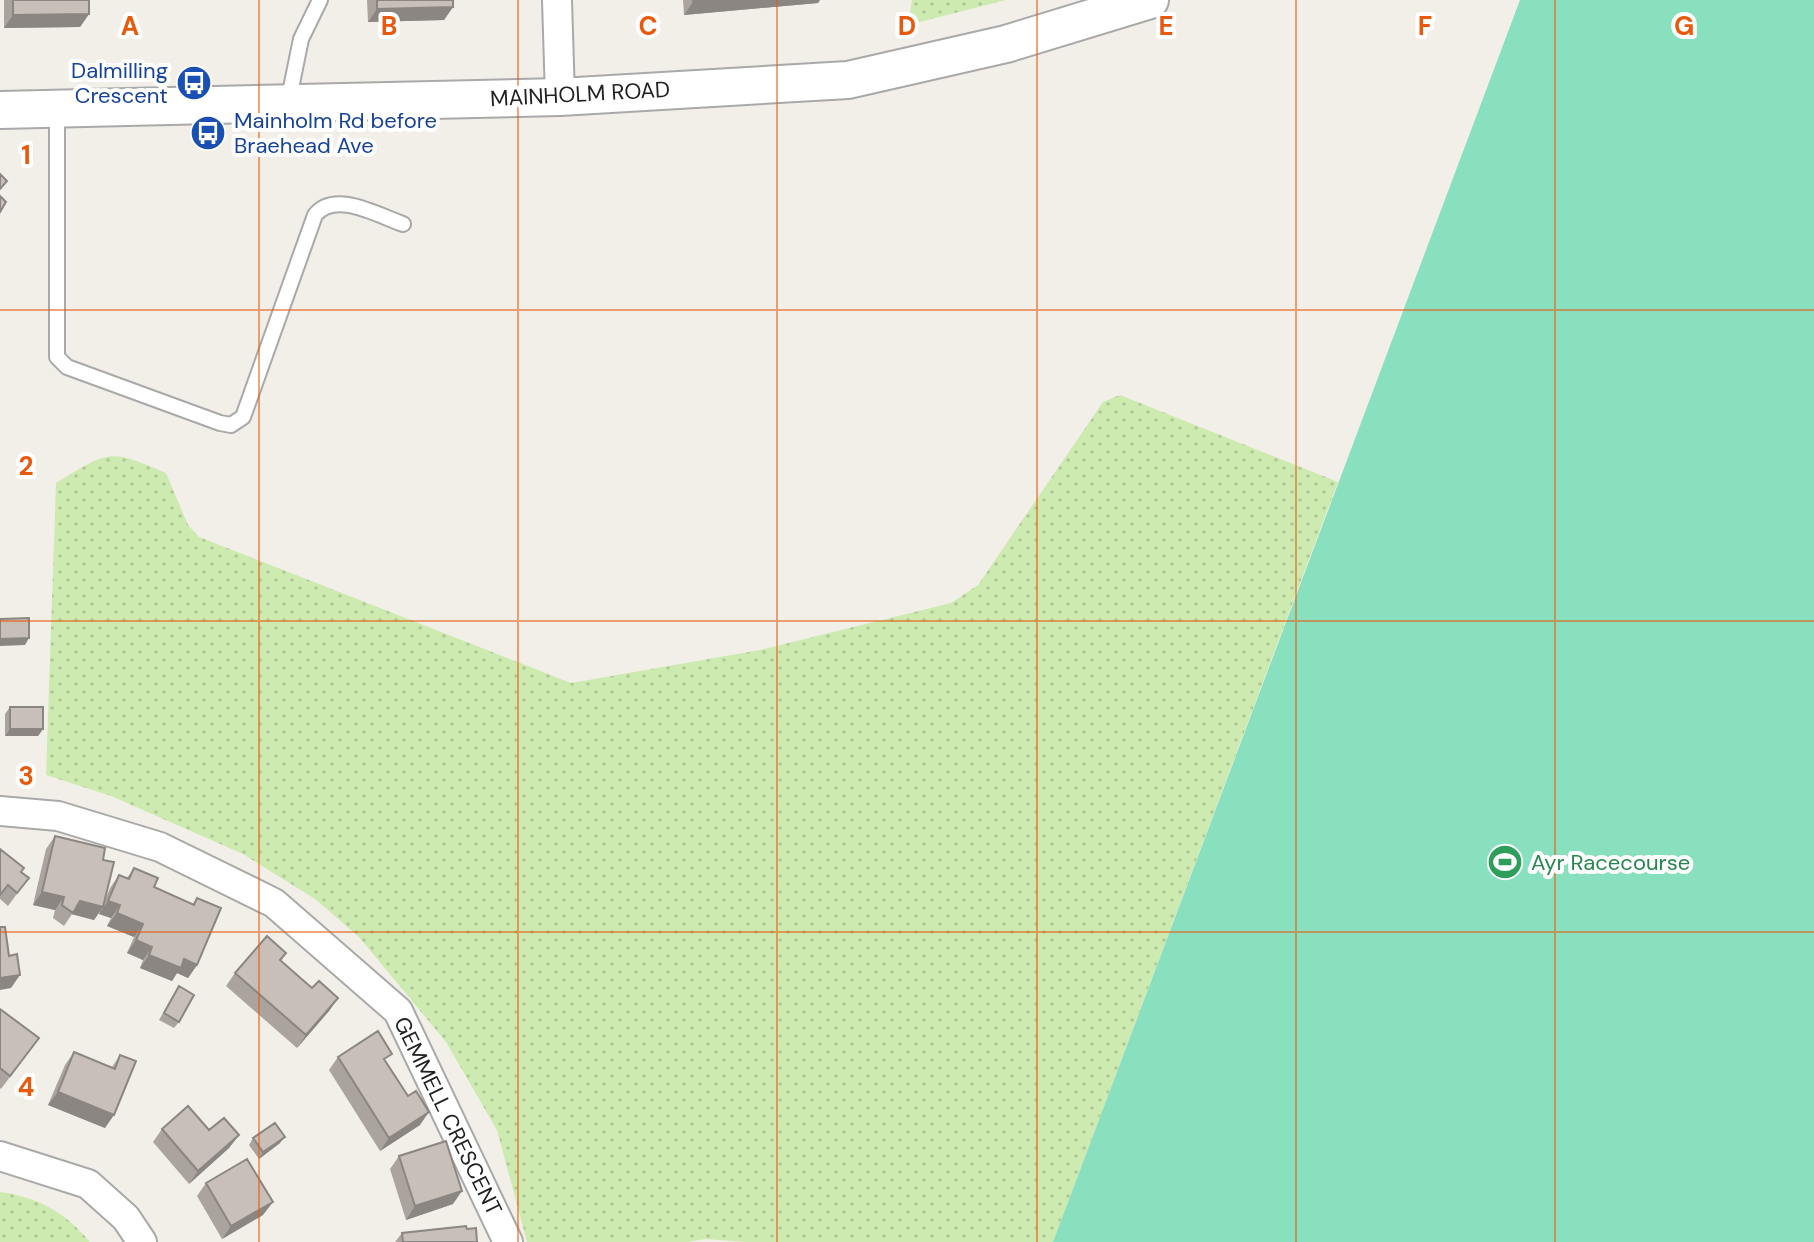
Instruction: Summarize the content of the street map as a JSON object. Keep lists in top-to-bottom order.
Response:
{
  "streets": {
    "street": ["MAINHOLM ROAD", "GEMMELL CRESCENT"]
  },
  "places": {
    "bus stop": ["Dalmilling Crescent", "Mainholm Rd before Braehead Ave"],
    "sports": ["Ayr Racecourse"]
  },
  "grid": {
    "columns": [
      "A",
      "B",
      "C",
      "D",
      "E",
      "F",
      "G"
    ],
    "rows": [
      "1",
      "2",
      "3",
      "4"
    ]
  }
}
